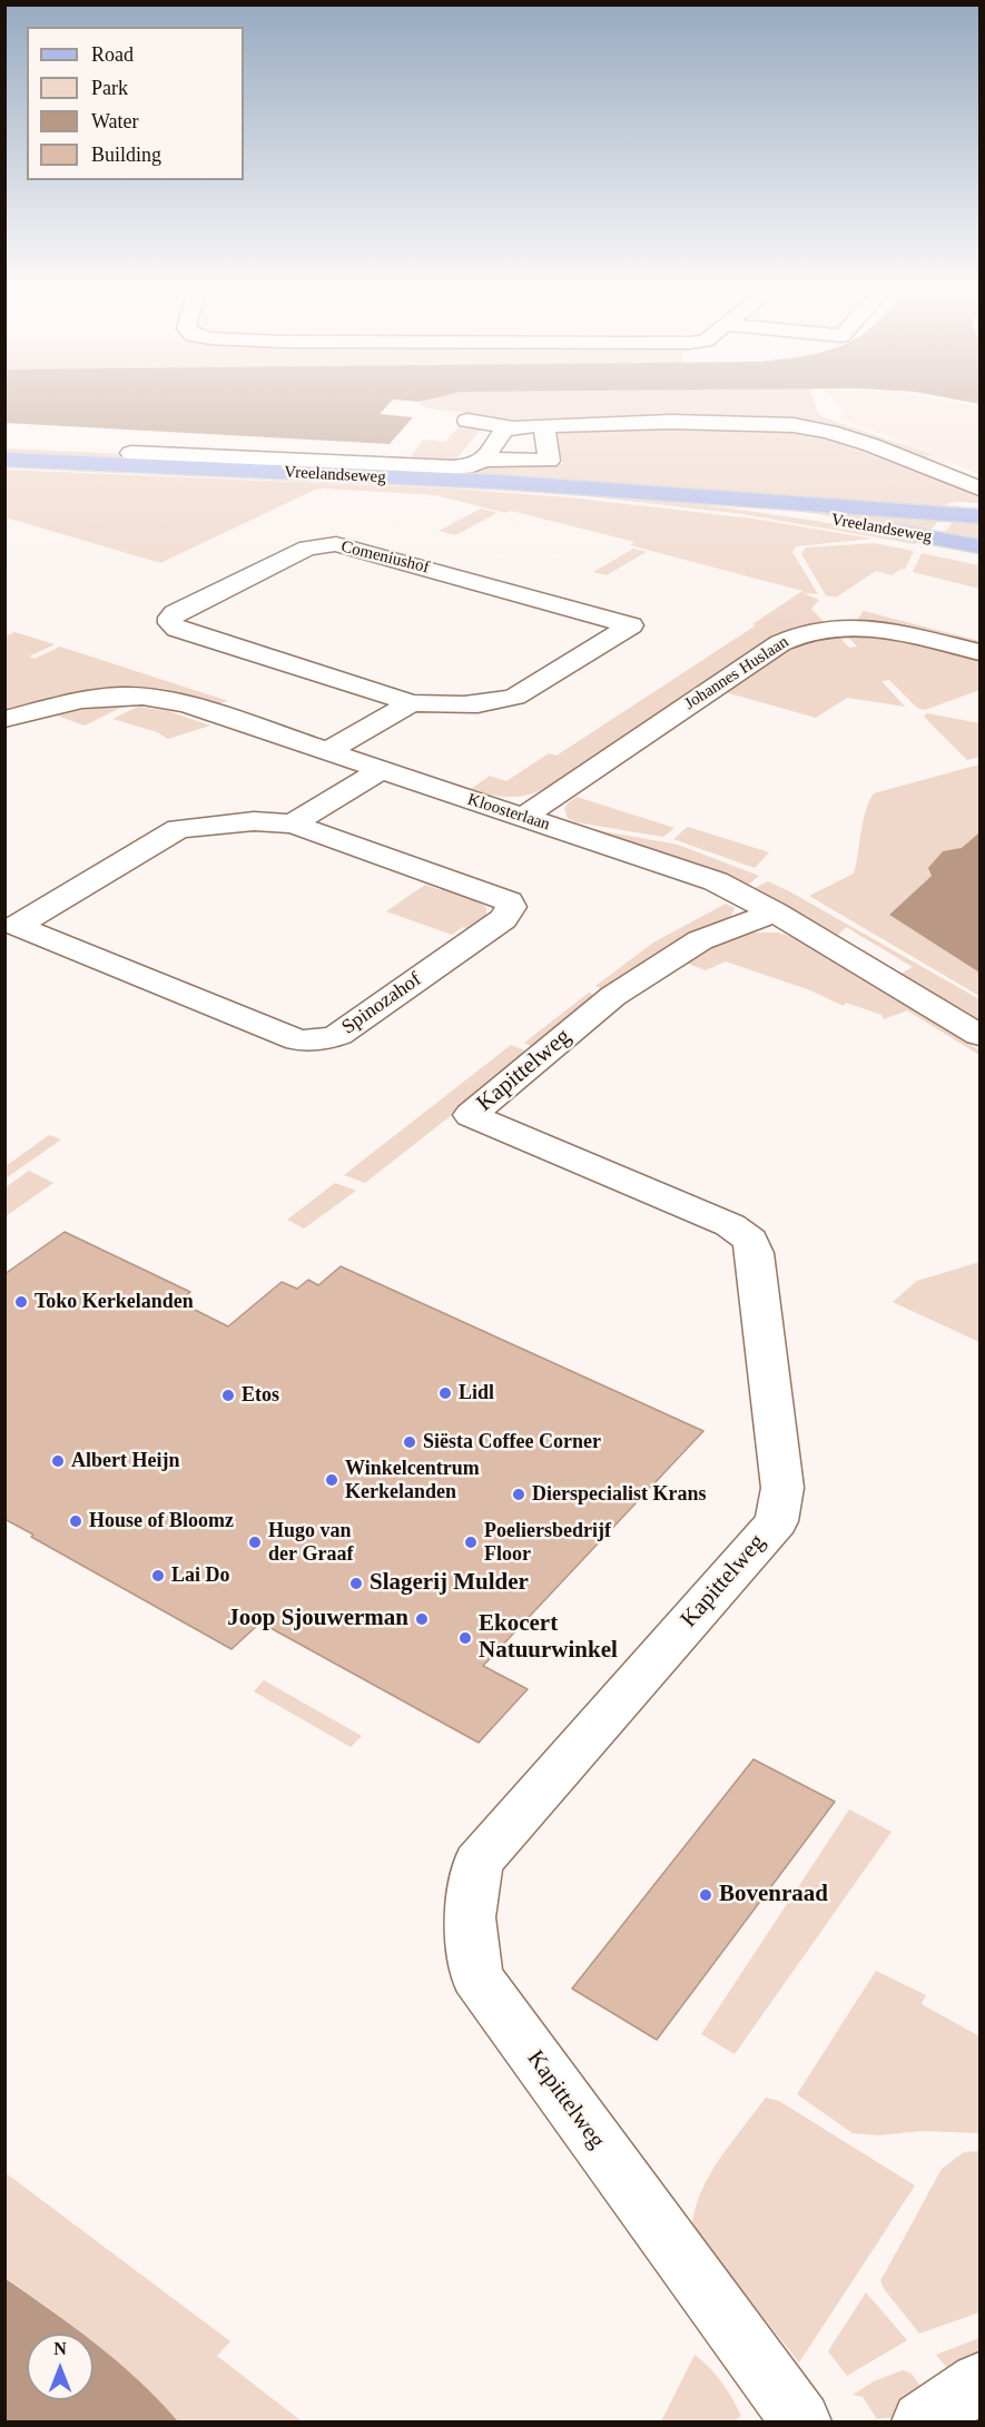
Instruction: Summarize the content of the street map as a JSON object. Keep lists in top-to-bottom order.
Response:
{
  "streets": {
    "main road": ["Vreelandseweg"],
    "street": [
      "Comeniushof",
      "Johannes Huslaan",
      "Kloosterlaan",
      "Spinozahof",
      "Kapittelweg"
    ]
  },
  "crossings": [
    ["Comeniushof", "Kloosterlaan"],
    ["Johannes Huslaan", "Kloosterlaan"],
    ["Kloosterlaan", "Kapittelweg"]
  ],
  "places": [
    "Toko Kerkelanden",
    "Lidl",
    "Etos",
    "Siësta Coffee Corner",
    "Albert Heijn",
    "Winkelcentrum Kerkelanden",
    "Dierspecialist Krans",
    "House of Bloomz",
    "Hugo van der Graaf",
    "Poeliersbedrijf Floor",
    "Lai Do",
    "Slagerij Mulder",
    "Joop Sjouwerman",
    "Ekocert Natuurwinkel",
    "Bovenraad"
  ],
  "legend": [
    "Road",
    "Park",
    "Water",
    "Building"
  ],
  "north": "top"
}
